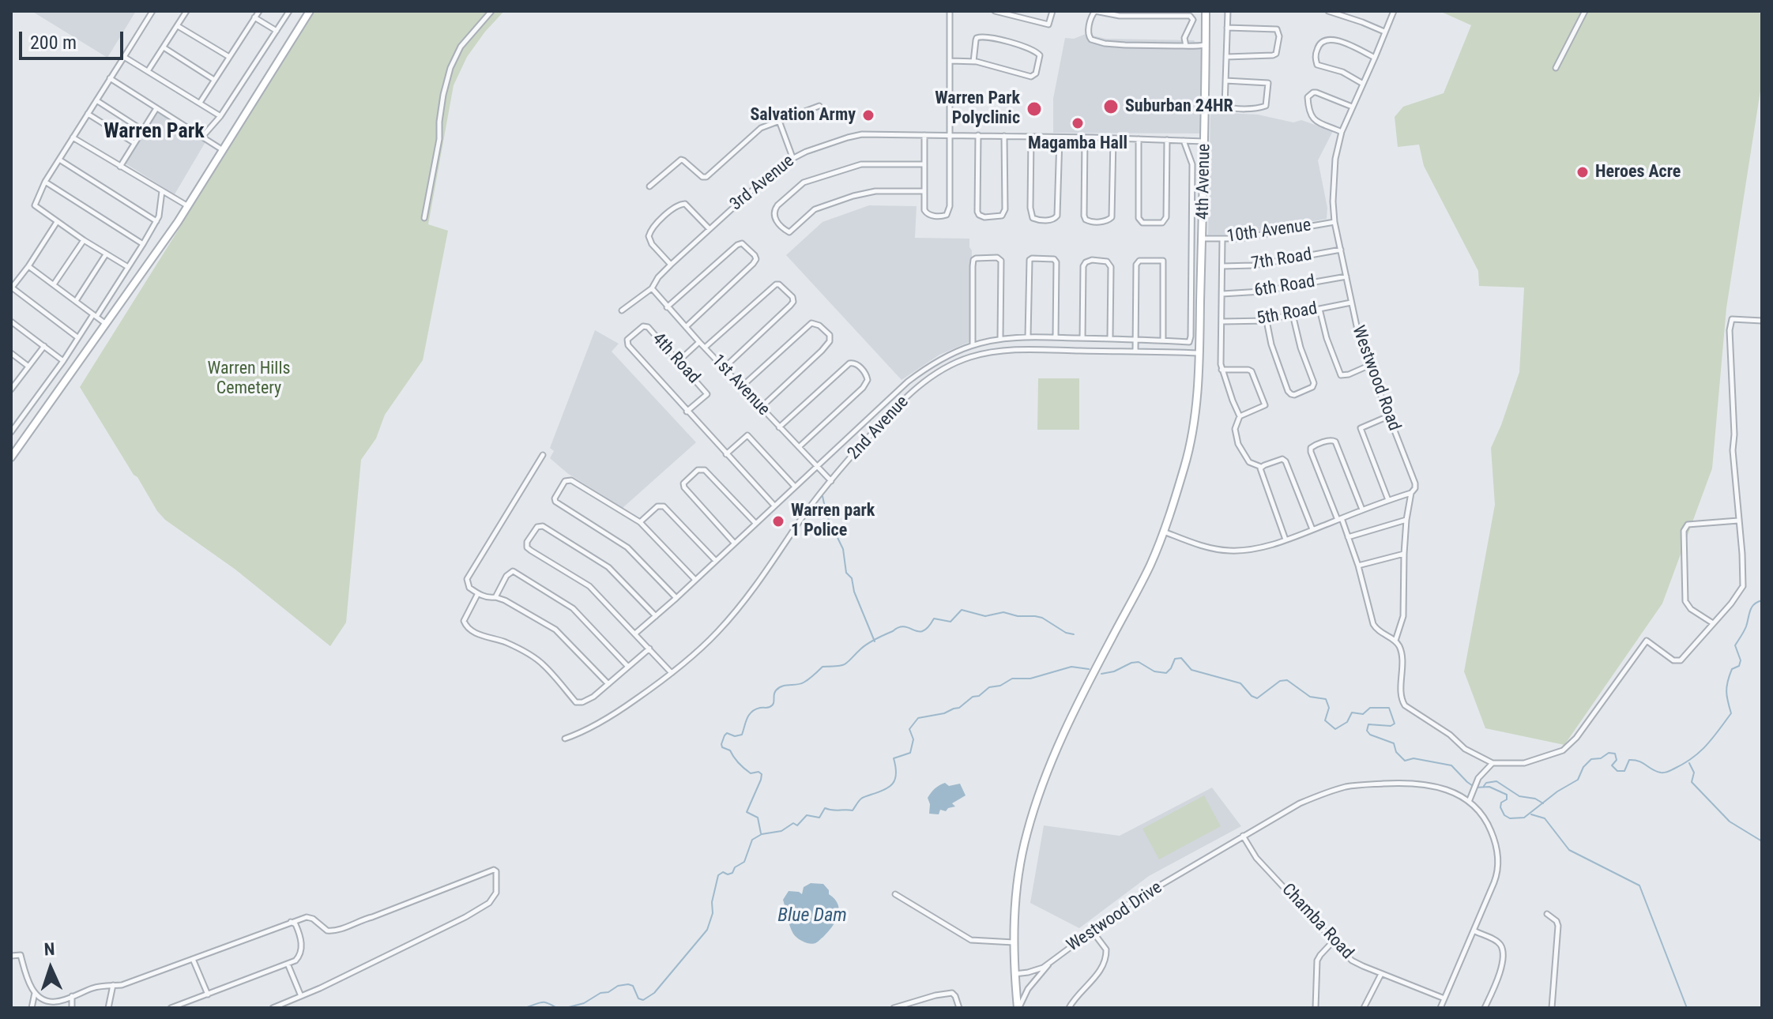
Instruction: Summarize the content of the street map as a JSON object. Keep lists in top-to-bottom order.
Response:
{
  "streets": {
    "street": [
      "4th Avenue",
      "3rd Avenue",
      "10th Avenue",
      "7th Road",
      "6th Road",
      "5th Road",
      "4th Road",
      "Westwood Road",
      "1st Avenue",
      "2nd Avenue",
      "Westwood Drive",
      "Chamba Road"
    ]
  },
  "crossings": [
    ["4th Avenue", "3rd Avenue"],
    ["4th Avenue", "10th Avenue"],
    ["4th Avenue", "2nd Avenue"],
    ["4th Avenue", "Westwood Drive"],
    ["3rd Avenue", "1st Avenue"],
    ["10th Avenue", "Westwood Road"],
    ["7th Road", "Westwood Road"],
    ["6th Road", "Westwood Road"],
    ["5th Road", "Westwood Road"],
    ["1st Avenue", "2nd Avenue"],
    ["Westwood Drive", "Chamba Road"]
  ],
  "districts": ["Warren Park"],
  "water": ["Blue Dam"],
  "parks": ["Warren Hills Cemetery"],
  "places": [
    "Suburban 24HR",
    "Warren Park Polyclinic",
    "Salvation Army",
    "Magamba Hall",
    "Heroes Acre",
    "Warren park 1 Police"
  ],
  "scale_bar": "200 m",
  "north": "top"
}
